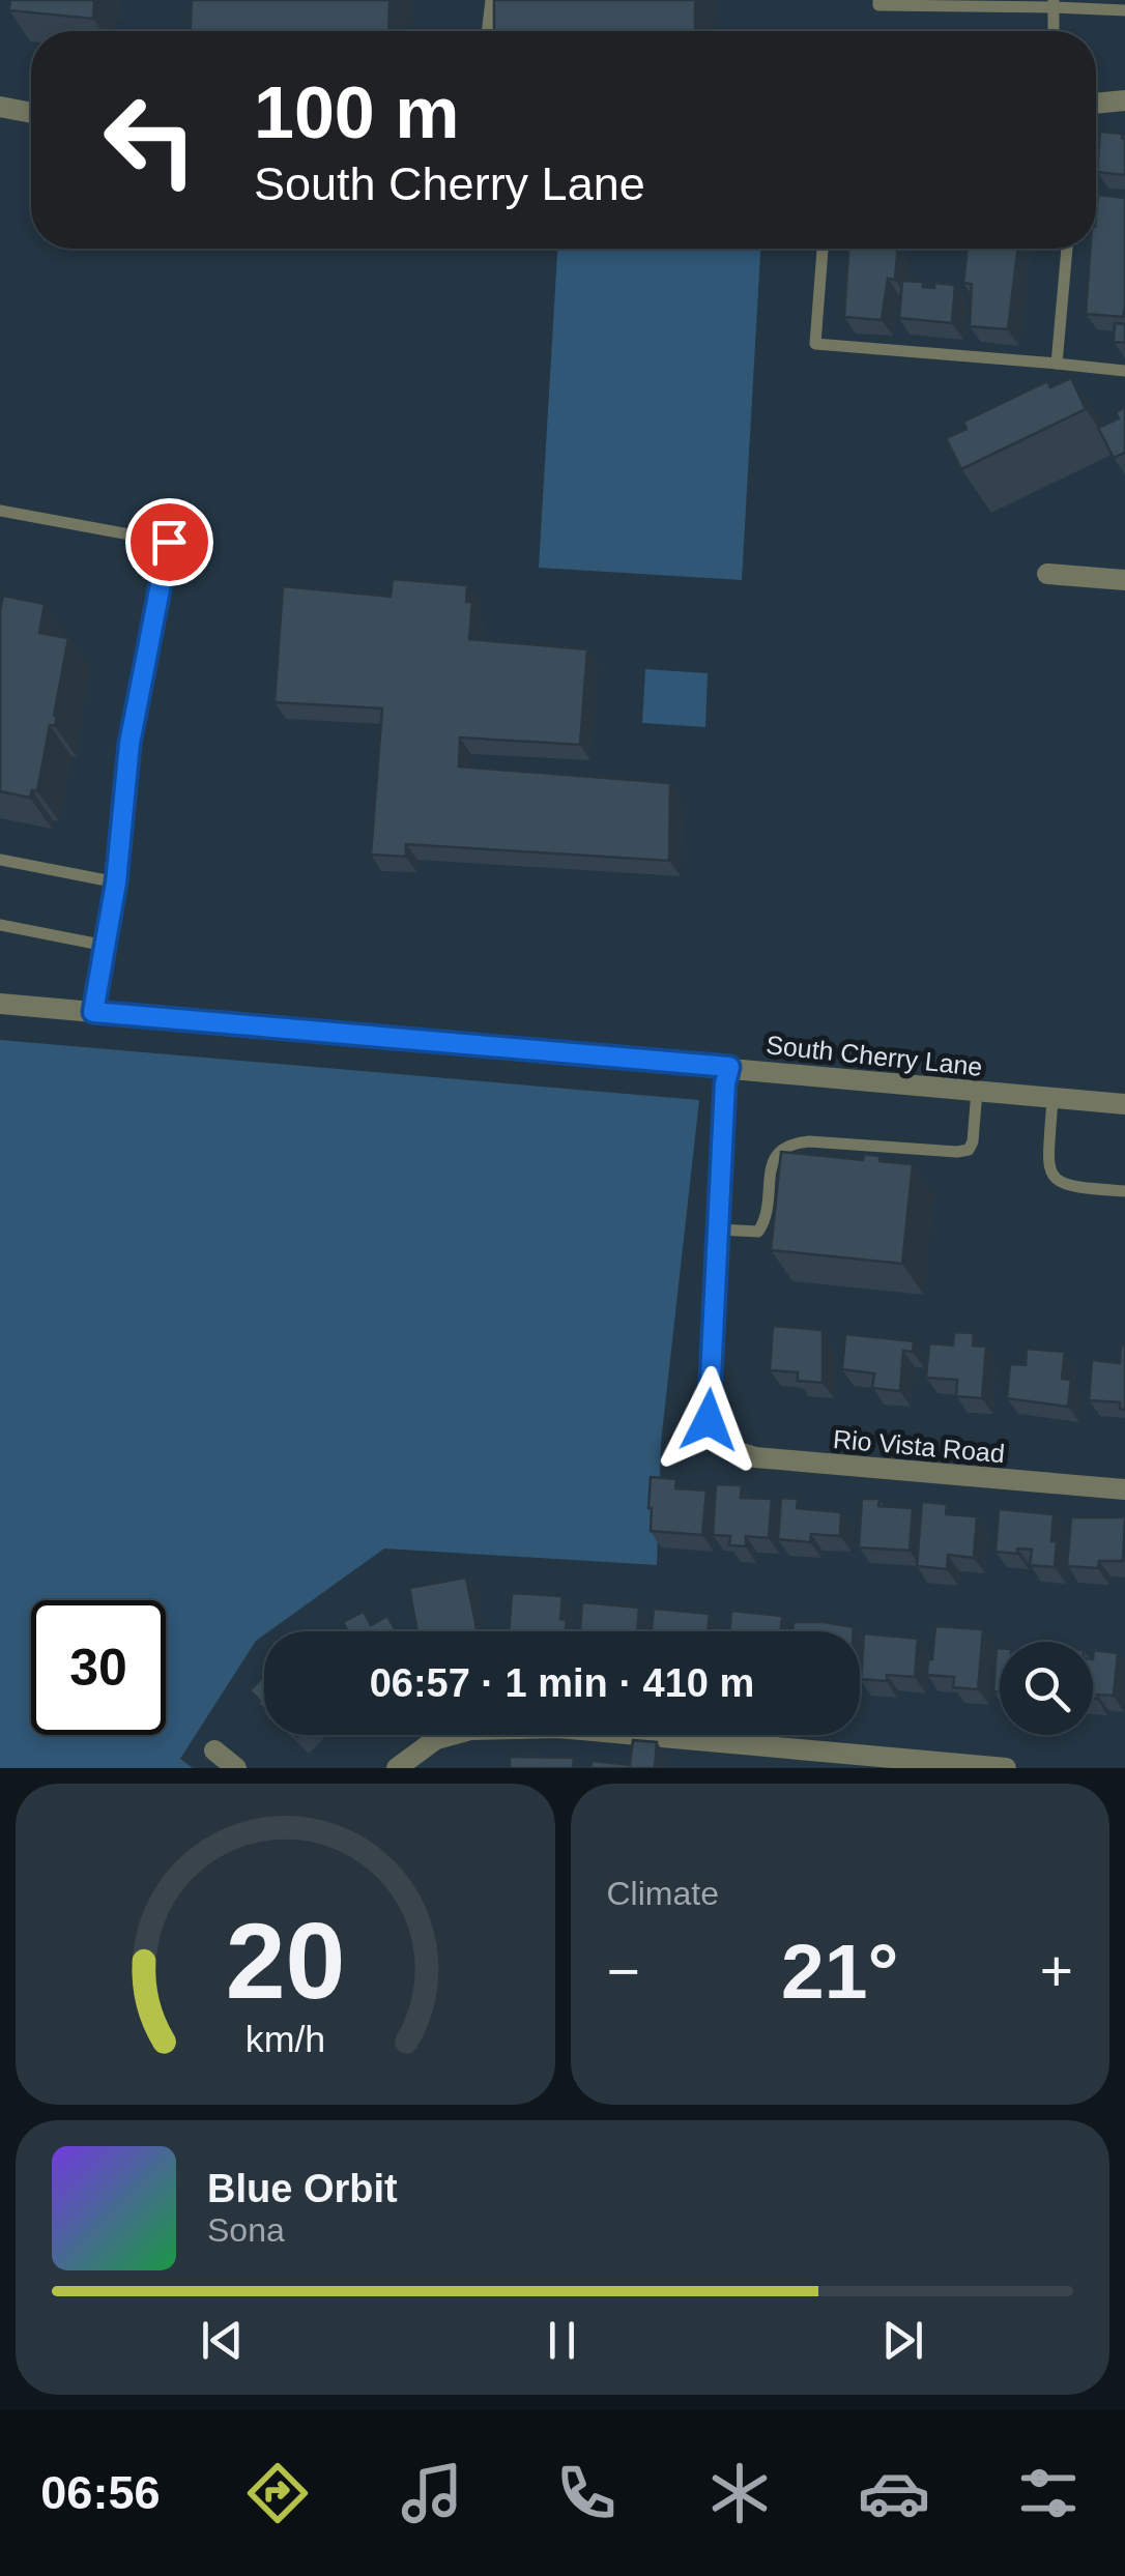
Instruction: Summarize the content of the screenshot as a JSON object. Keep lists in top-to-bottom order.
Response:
{
  "streets": {
    "street": ["South Cherry Lane", "Rio Vista Road"]
  },
  "page": {
    "turn": ["100 m", "South Cherry Lane"],
    "limit": "30",
    "trip": "06:57 · 1 min · 410 m",
    "tile": "Climate",
    "heat": ["−", "21°", "+"],
    "song": ["Blue Orbit", "Sona"],
    "tabs": "06:56",
    "gauge": ["20", "km/h"]
  }
}
